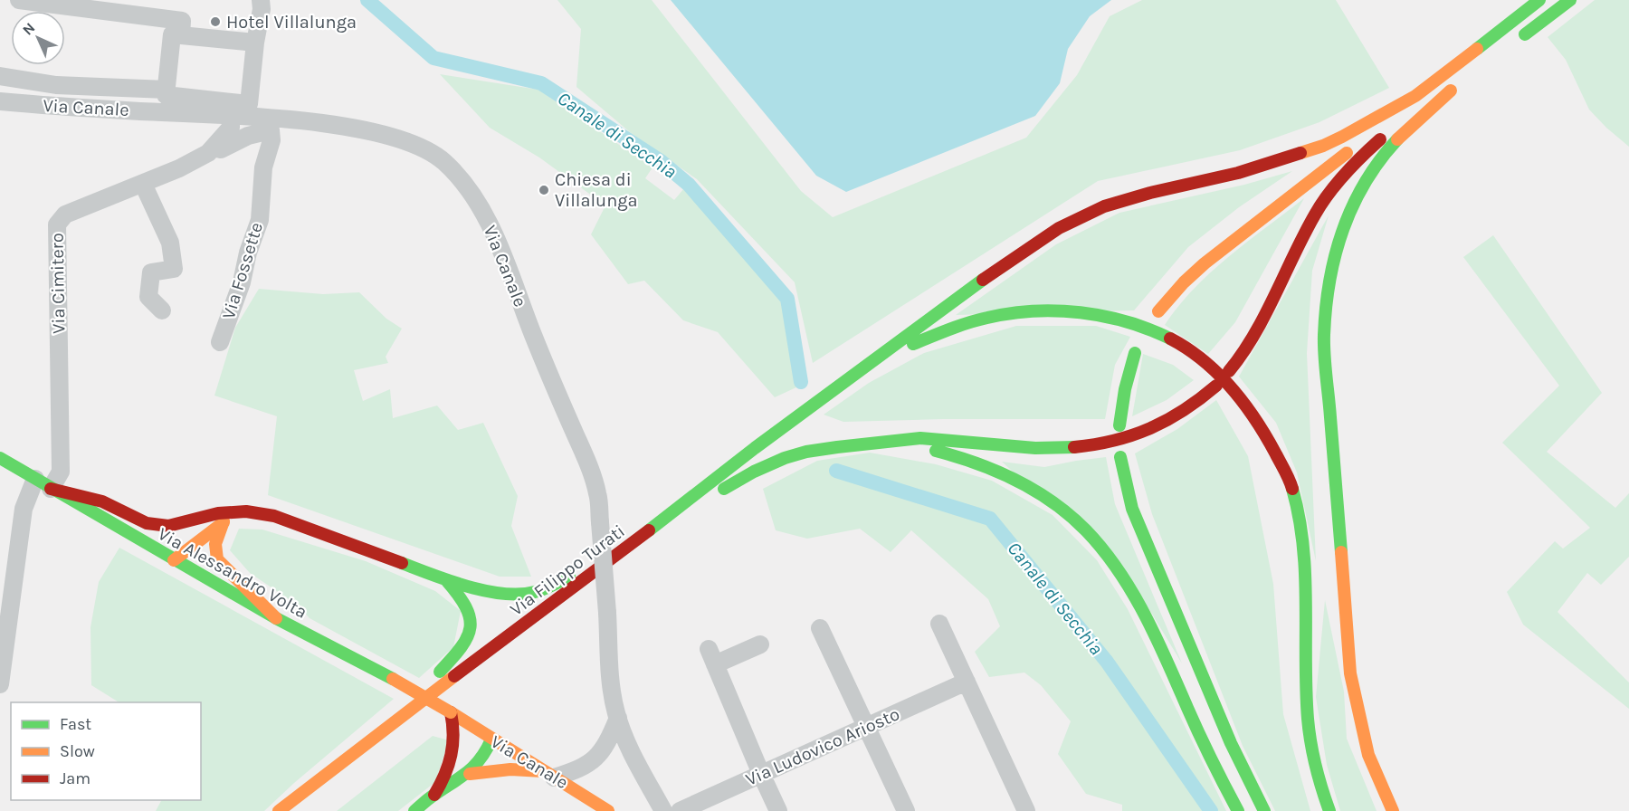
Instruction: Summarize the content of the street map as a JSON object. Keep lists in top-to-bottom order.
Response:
{
  "streets": {
    "main road": ["Via Canale", "Via Filippo Turati", "Via Alessandro Volta"],
    "street": ["Via Fossette", "Via Cimitero", "Via Ludovico Ariosto"]
  },
  "crossings": [
    ["Via Canale", "Via Cimitero"],
    ["Via Canale", "Via Alessandro Volta"],
    ["Via Fossette", "Via Cimitero"],
    ["Via Cimitero", "Via Alessandro Volta"]
  ],
  "water": ["Canale di Secchia"],
  "places": ["Hotel Villalunga", "Chiesa di Villalunga"],
  "legend": ["Fast", "Slow", "Jam"],
  "north": "top left"
}
